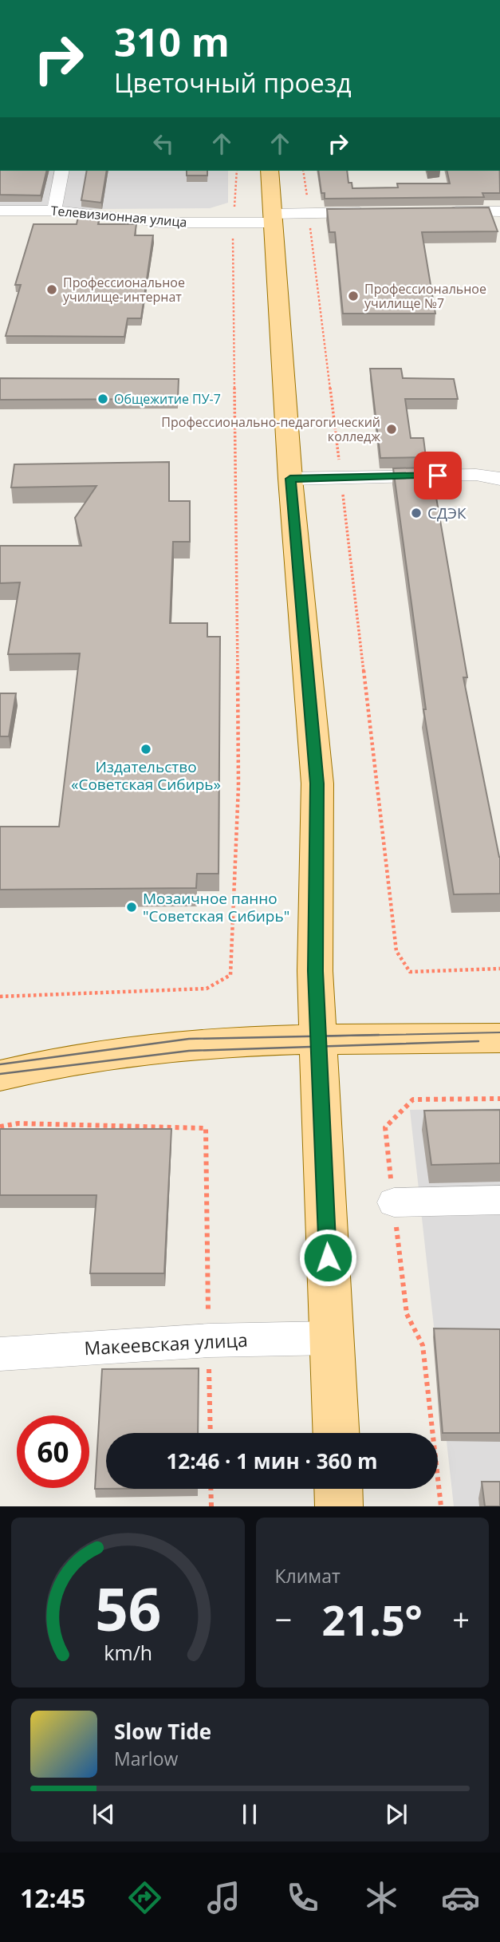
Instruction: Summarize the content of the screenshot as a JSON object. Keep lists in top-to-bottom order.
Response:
{
  "streets": {
    "street": ["Телевизионная улица", "Макеевская улица"]
  },
  "places": [
    "Профессиональное училище-интернат",
    "Профессиональное училище №7",
    "Общежитие ПУ-7",
    "Профессионально-педагогический колледж",
    "СДЭК",
    "Издательство «Советская Сибирь»",
    "Мозаичное панно \"Советская Сибирь\""
  ],
  "page": {
    "turn": ["310 m", "Цветочный проезд"],
    "limit": "60",
    "trip": "12:46 · 1 мин · 360 m",
    "tile": "Климат",
    "heat": ["−", "21.5°", "+"],
    "song": ["Slow Tide", "Marlow"],
    "tabs": "12:45",
    "gauge": ["56", "km/h"]
  }
}
